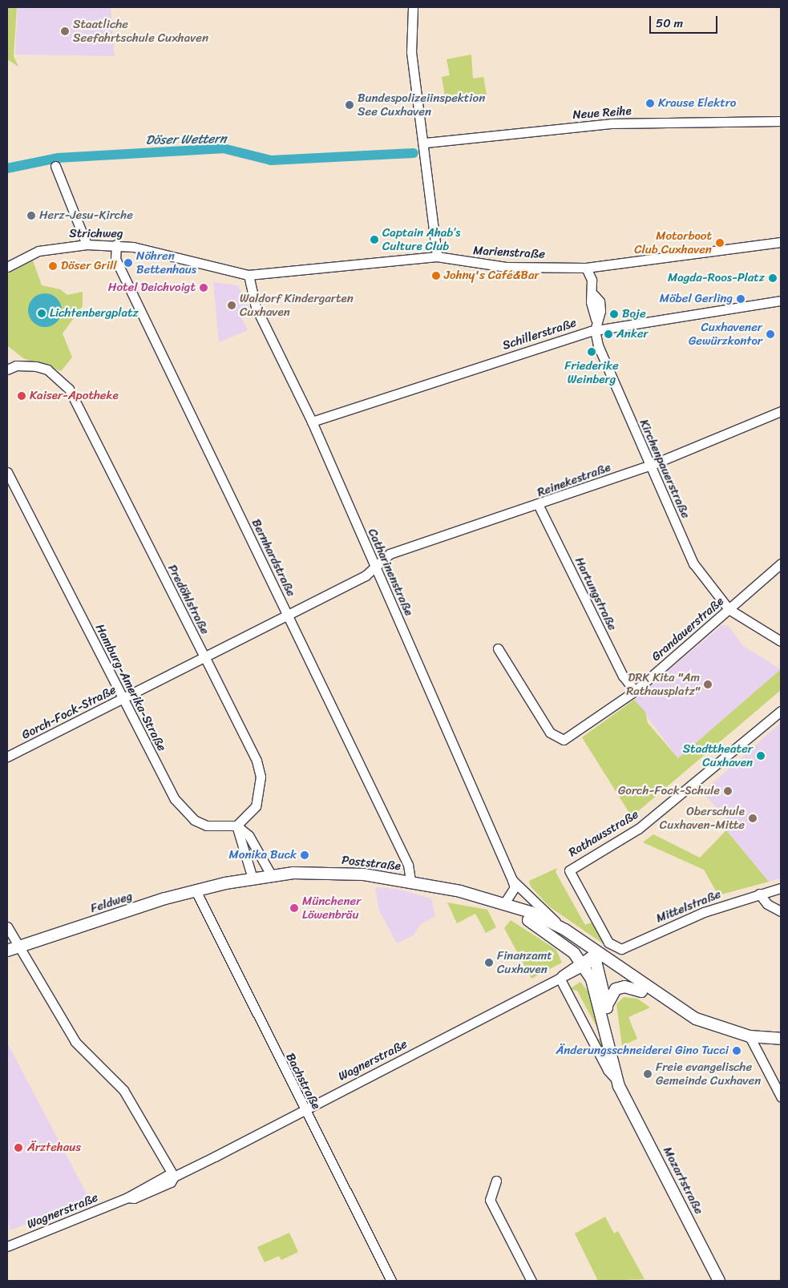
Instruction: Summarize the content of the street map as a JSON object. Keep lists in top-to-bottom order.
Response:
{
  "streets": {
    "street": [
      "Neue Reihe",
      "Strichweg",
      "Marienstraße",
      "Schillerstraße",
      "Kirchenpauerstraße",
      "Reinekestraße",
      "Bernhardstraße",
      "Catharinenstraße",
      "Hartungstraße",
      "Predöhlstraße",
      "Grandauerstraße",
      "Hamburg-Amerika-Straße",
      "Gorch-Fock-Straße",
      "Rathausstraße",
      "Poststraße",
      "Feldweg",
      "Mittelstraße",
      "Wagnerstraße",
      "Bachstraße",
      "Mozartstraße"
    ]
  },
  "crossings": [
    ["Strichweg", "Marienstraße"],
    ["Strichweg", "Bernhardstraße"],
    ["Marienstraße", "Kirchenpauerstraße"],
    ["Marienstraße", "Catharinenstraße"],
    ["Schillerstraße", "Kirchenpauerstraße"],
    ["Schillerstraße", "Catharinenstraße"],
    ["Kirchenpauerstraße", "Reinekestraße"],
    ["Kirchenpauerstraße", "Grandauerstraße"],
    ["Reinekestraße", "Catharinenstraße"],
    ["Reinekestraße", "Hartungstraße"],
    ["Reinekestraße", "Gorch-Fock-Straße"],
    ["Bernhardstraße", "Gorch-Fock-Straße"],
    ["Bernhardstraße", "Poststraße"],
    ["Catharinenstraße", "Gorch-Fock-Straße"],
    ["Catharinenstraße", "Poststraße"],
    ["Hartungstraße", "Grandauerstraße"],
    ["Predöhlstraße", "Hamburg-Amerika-Straße"],
    ["Predöhlstraße", "Gorch-Fock-Straße"],
    ["Hamburg-Amerika-Straße", "Gorch-Fock-Straße"],
    ["Rathausstraße", "Mittelstraße"],
    ["Poststraße", "Feldweg"],
    ["Poststraße", "Wagnerstraße"],
    ["Poststraße", "Mozartstraße"],
    ["Feldweg", "Bachstraße"],
    ["Wagnerstraße", "Bachstraße"],
    ["Wagnerstraße", "Mozartstraße"]
  ],
  "water": ["Döser Wettern"],
  "places": [
    "Staatliche Seefahrtschule Cuxhaven",
    "Krause Elektro",
    "Bundespolizeiinspektion See Cuxhaven",
    "Herz-Jesu-Kirche",
    "Captain Ahab’s Culture Club",
    "Motorboot Club Cuxhaven",
    "Nöhren Bettenhaus",
    "Döser Grill",
    "Johny's Café&Bar",
    "Magda-Roos-Platz",
    "Hotel Deichvoigt",
    "Möbel Gerling",
    "Waldorf Kindergarten Cuxhaven",
    "Lichtenbergplatz",
    "Boje",
    "Anker",
    "Cuxhavener Gewürzkontor",
    "Friederike Weinberg",
    "Kaiser-Apotheke",
    "DRK Kita \"Am Rathausplatz\"",
    "Stadttheater Cuxhaven",
    "Gorch-Fock-Schule",
    "Oberschule Cuxhaven-Mitte",
    "Monika Buck",
    "Münchener Löwenbräu",
    "Finanzamt Cuxhaven",
    "Änderungsschneiderei Gino Tucci",
    "Freie evangelische Gemeinde Cuxhaven",
    "Ärztehaus"
  ],
  "scale_bar": "50 m"
}
